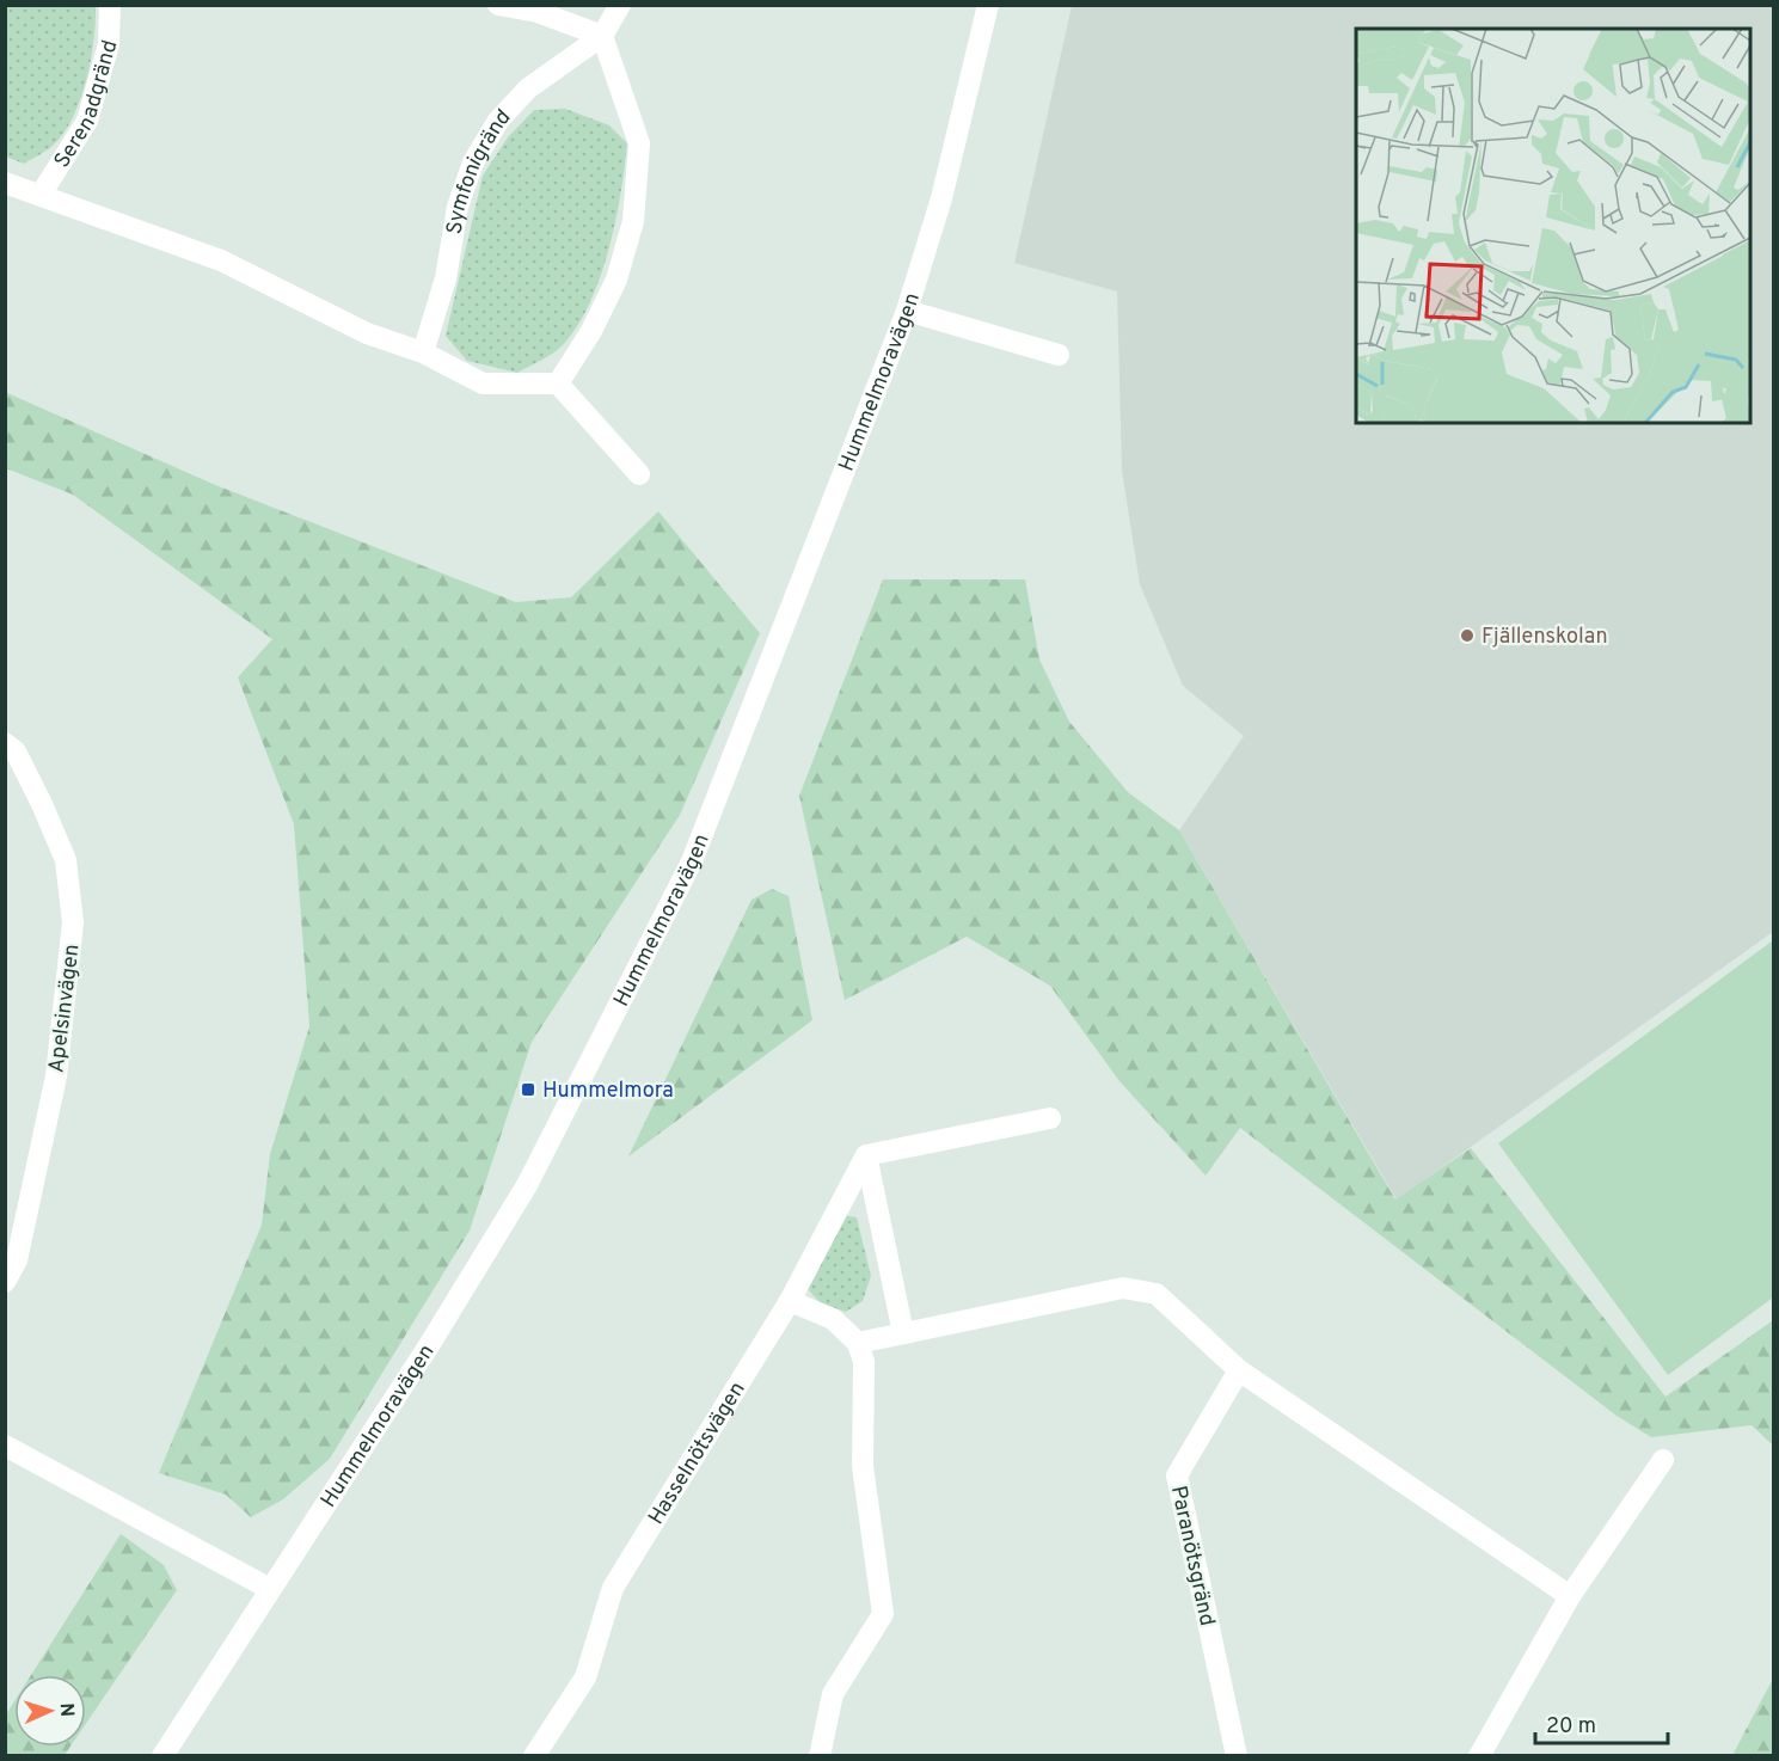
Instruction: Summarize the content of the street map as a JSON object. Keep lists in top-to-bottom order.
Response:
{
  "streets": {
    "street": [
      "Serenadgränd",
      "Symfonigränd",
      "Hummelmoravägen",
      "Apelsinvägen",
      "Hasselnötsvägen",
      "Paranötsgränd"
    ]
  },
  "places": {
    "other": ["Fjällenskolan"],
    "transit": ["Hummelmora"]
  },
  "scale_bar": "20 m",
  "north": "right"
}
